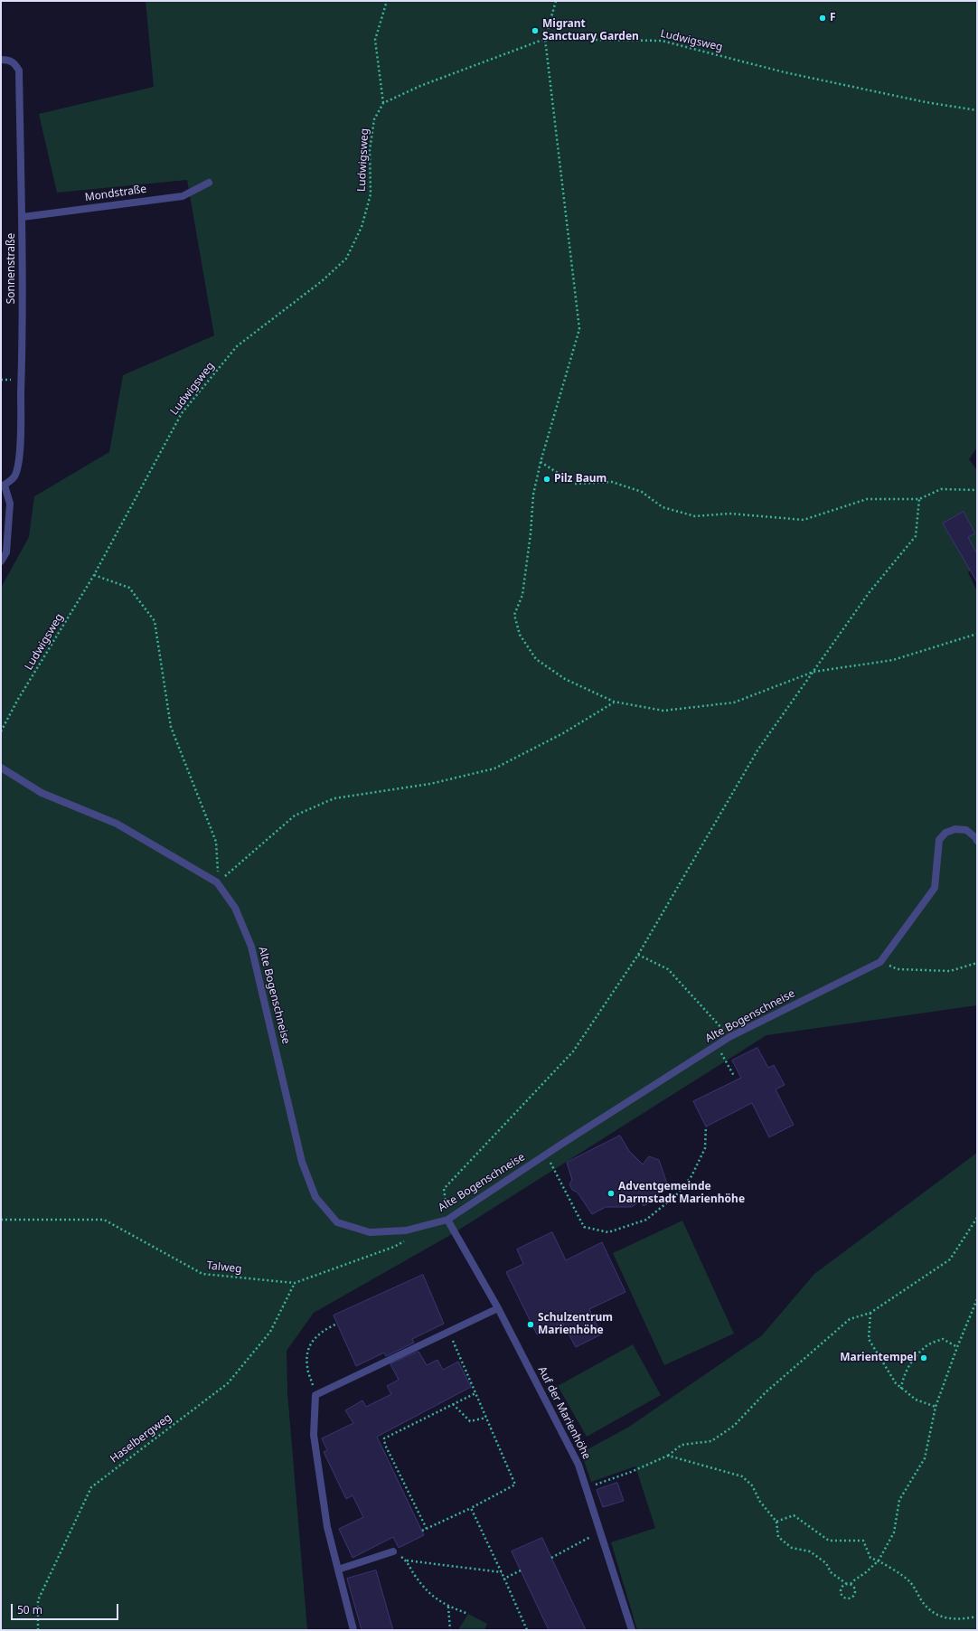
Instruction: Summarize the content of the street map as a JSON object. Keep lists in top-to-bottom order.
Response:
{
  "streets": {
    "street": [
      "Mondstraße",
      "Sonnenstraße",
      "Alte Bogenschneise",
      "Auf der Marienhöhe"
    ],
    "path": ["Ludwigsweg", "Talweg", "Haselbergweg"]
  },
  "crossings": [
    ["Mondstraße", "Sonnenstraße"],
    ["Alte Bogenschneise", "Auf der Marienhöhe"],
    ["Talweg", "Haselbergweg"]
  ],
  "places": [
    "F",
    "Migrant Sanctuary Garden",
    "Pilz Baum",
    "Adventgemeinde Darmstadt Marienhöhe",
    "Schulzentrum Marienhöhe",
    "Marientempel"
  ],
  "scale_bar": "50 m"
}
